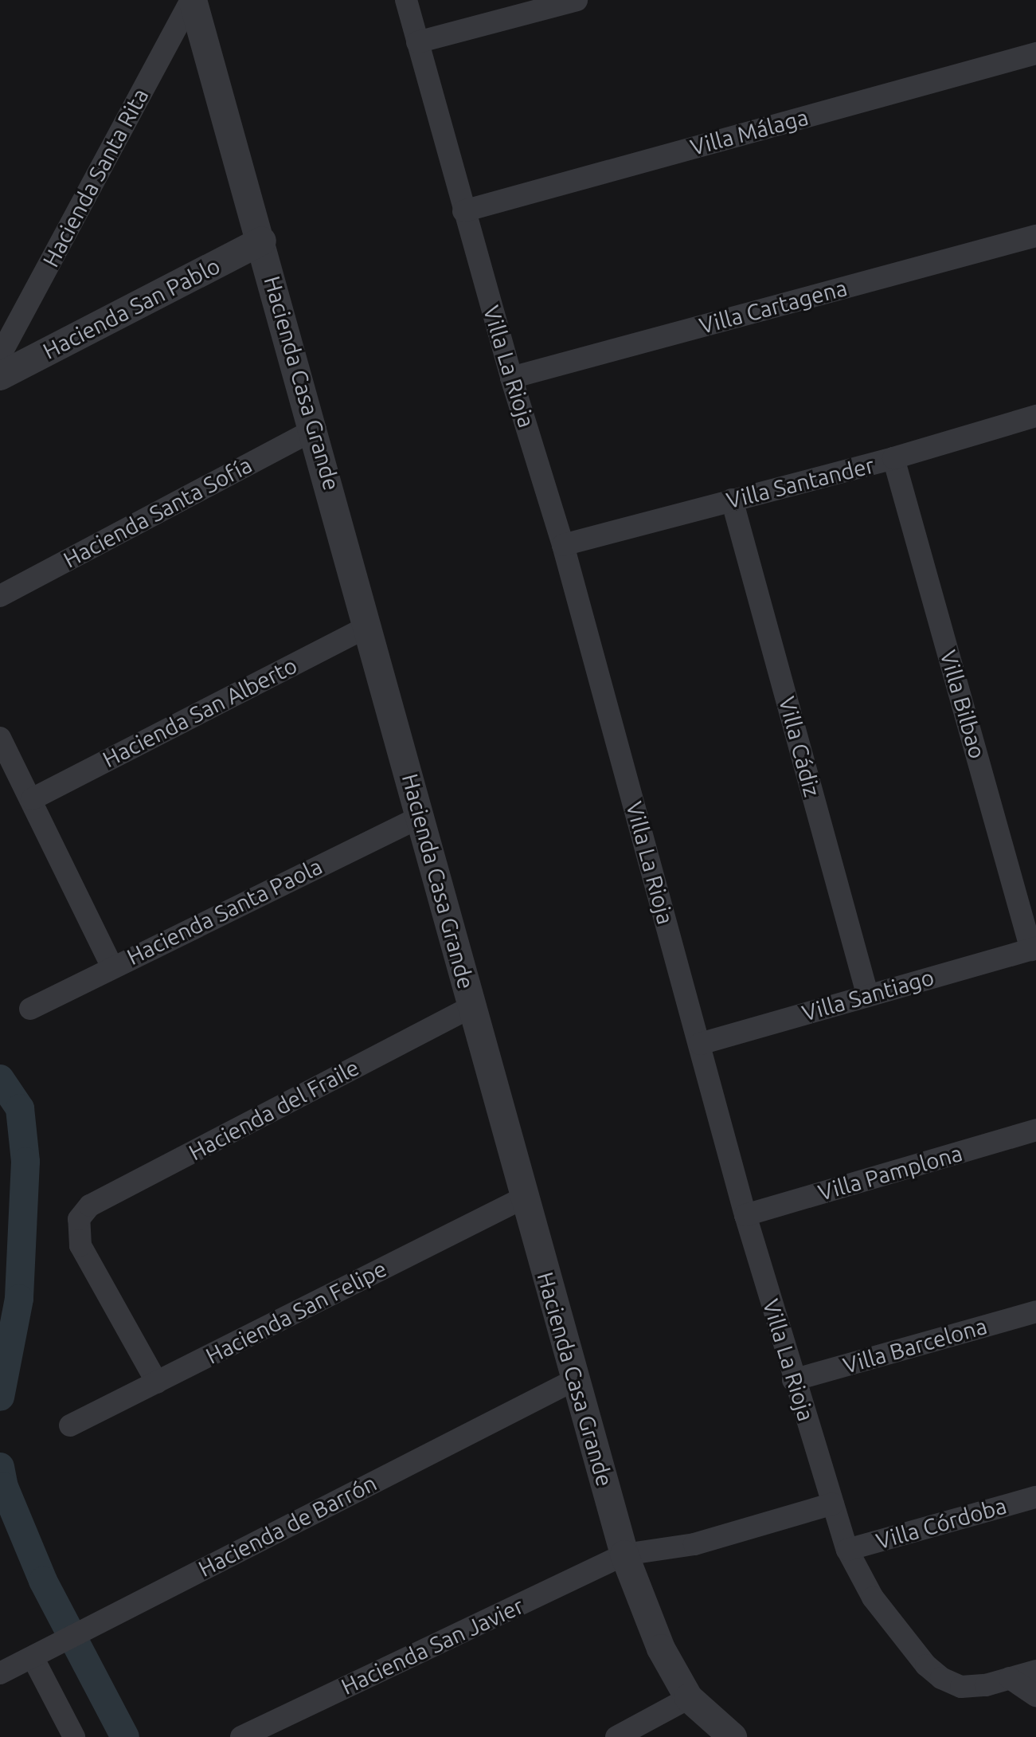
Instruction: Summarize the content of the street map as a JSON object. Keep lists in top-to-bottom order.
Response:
{
  "streets": {
    "street": [
      "Villa Málaga",
      "Hacienda Santa Rita",
      "Villa Cartagena",
      "Hacienda San Pablo",
      "Villa La Rioja",
      "Hacienda Casa Grande",
      "Villa Santander",
      "Hacienda Santa Sofía",
      "Villa Bilbao",
      "Hacienda San Alberto",
      "Villa Cádiz",
      "Hacienda Santa Paola",
      "Villa Santiago",
      "Hacienda del Fraile",
      "Villa Pamplona",
      "Hacienda San Felipe",
      "Villa Barcelona",
      "Villa Córdoba",
      "Hacienda de Barrón",
      "Hacienda San Javier"
    ]
  },
  "crossings": [
    ["Villa Málaga", "Villa La Rioja"],
    ["Hacienda Santa Rita", "Hacienda Casa Grande"],
    ["Villa Cartagena", "Villa La Rioja"],
    ["Hacienda San Pablo", "Hacienda Casa Grande"],
    ["Villa La Rioja", "Villa Santander"],
    ["Villa La Rioja", "Villa Santiago"],
    ["Villa La Rioja", "Villa Pamplona"],
    ["Villa La Rioja", "Villa Barcelona"],
    ["Villa La Rioja", "Villa Córdoba"],
    ["Villa La Rioja", "Hacienda San Javier"],
    ["Hacienda Casa Grande", "Hacienda Santa Sofía"],
    ["Hacienda Casa Grande", "Hacienda San Alberto"],
    ["Hacienda Casa Grande", "Hacienda Santa Paola"],
    ["Hacienda Casa Grande", "Hacienda del Fraile"],
    ["Hacienda Casa Grande", "Hacienda San Felipe"],
    ["Hacienda Casa Grande", "Hacienda de Barrón"],
    ["Hacienda Casa Grande", "Hacienda San Javier"],
    ["Villa Santander", "Villa Bilbao"],
    ["Villa Santander", "Villa Cádiz"],
    ["Villa Bilbao", "Villa Santiago"],
    ["Villa Cádiz", "Villa Santiago"],
    ["Hacienda del Fraile", "Hacienda San Felipe"]
  ]
}
